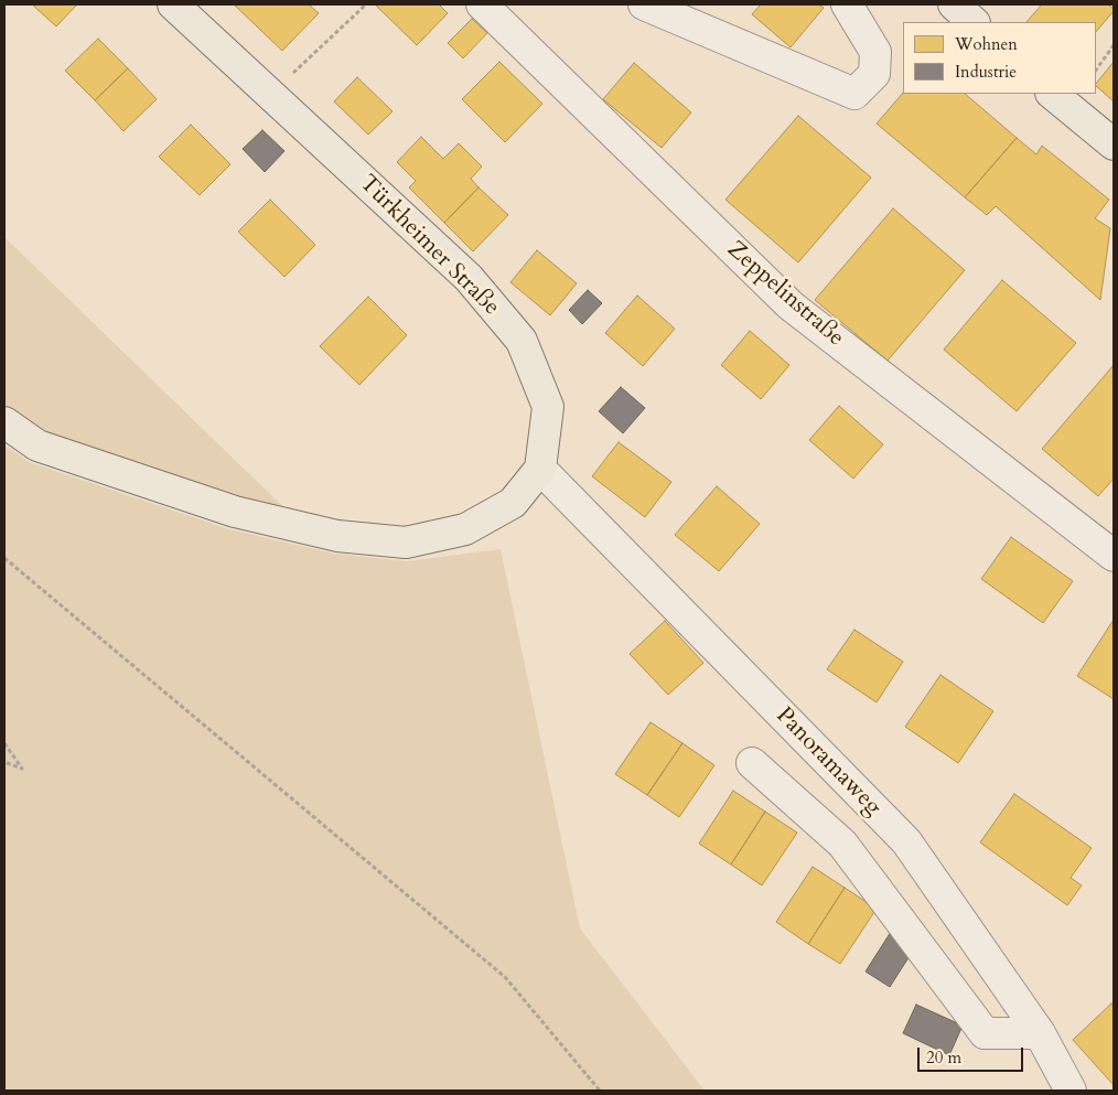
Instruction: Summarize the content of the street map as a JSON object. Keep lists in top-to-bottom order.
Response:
{
  "streets": {
    "main road": ["Türkheimer Straße"],
    "street": ["Zeppelinstraße", "Panoramaweg"]
  },
  "crossings": [
    ["Türkheimer Straße", "Panoramaweg"]
  ],
  "legend": ["Wohnen", "Industrie"],
  "scale_bar": "20 m"
}
